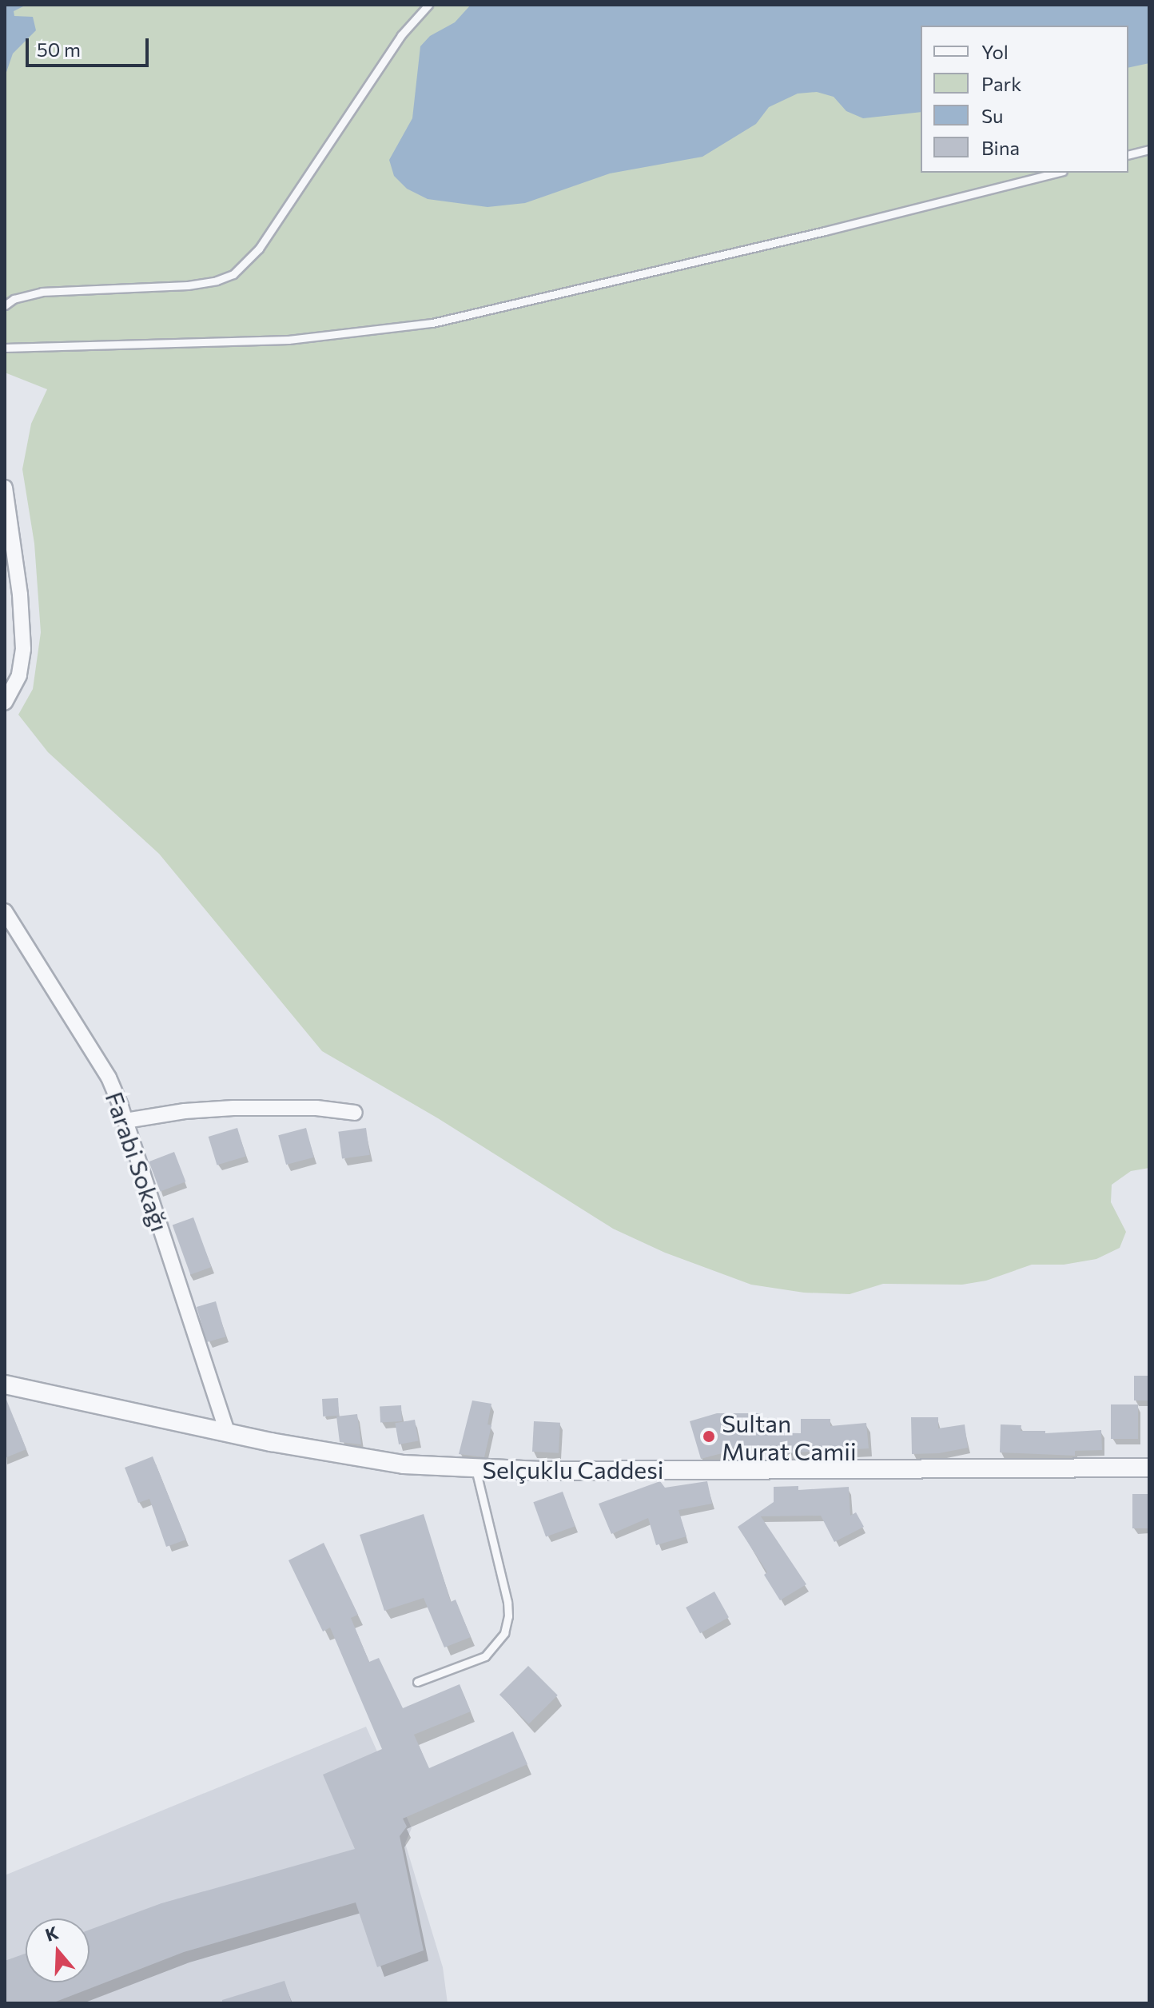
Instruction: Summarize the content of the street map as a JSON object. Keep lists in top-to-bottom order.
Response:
{
  "streets": {
    "street": ["Farabi Sokağı", "Selçuklu Caddesi"]
  },
  "crossings": [
    ["Farabi Sokağı", "Selçuklu Caddesi"]
  ],
  "places": ["Sultan Murat Camii"],
  "legend": [
    "Yol",
    "Park",
    "Su",
    "Bina"
  ],
  "scale_bar": "50 m",
  "north": "top"
}
